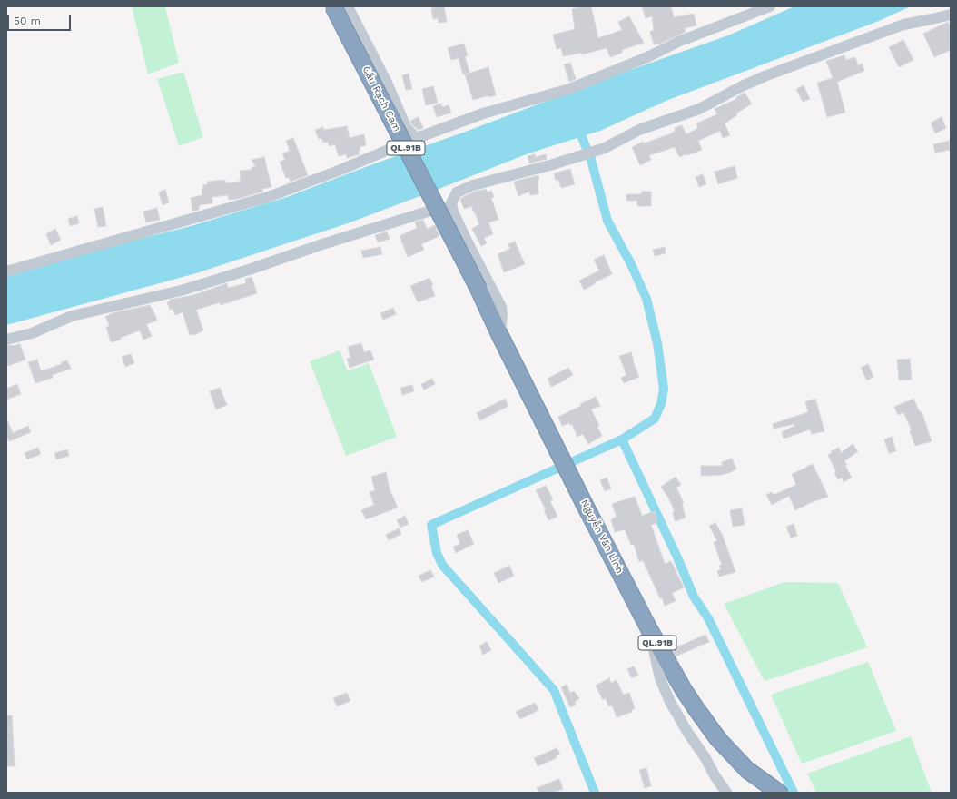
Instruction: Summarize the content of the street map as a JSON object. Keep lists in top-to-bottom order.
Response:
{
  "streets": {
    "highway": ["Cầu Rạch Cam", "QL.91B", "Nguyễn Văn Linh"]
  },
  "crossings": [
    ["Cầu Rạch Cam", "Nguyễn Văn Linh"]
  ],
  "scale_bar": "50 m"
}
